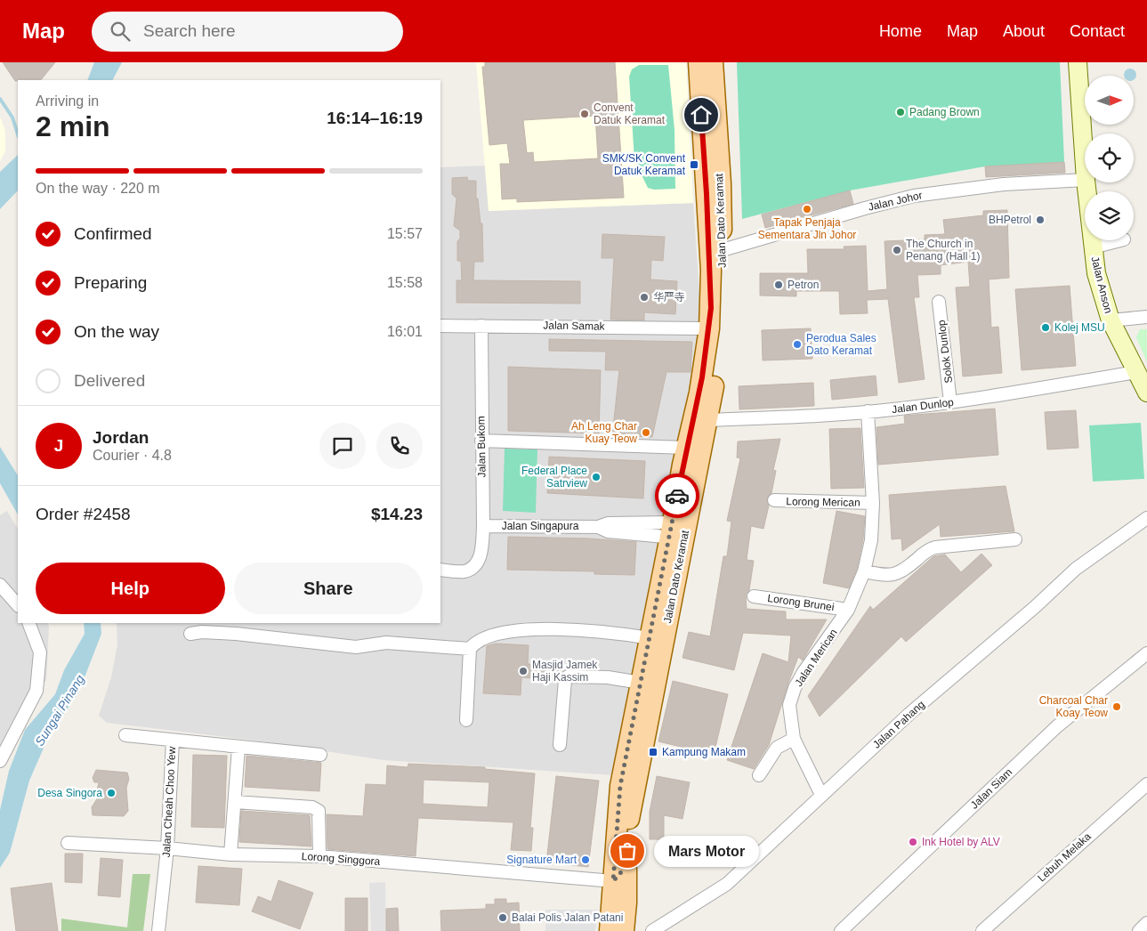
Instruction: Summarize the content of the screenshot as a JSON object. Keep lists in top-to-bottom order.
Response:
{
  "streets": {
    "main road": ["Jalan Dato Keramat", "Jalan Anson"],
    "street": [
      "Jalan Johor",
      "Jalan Samak",
      "Solok Dunlop",
      "Jalan Dunlop",
      "Jalan Bukom",
      "Lorong Merican",
      "Jalan Singapura",
      "Lorong Brunei",
      "Jalan Merican",
      "Jalan Pahang",
      "Jalan Siam",
      "Jalan Cheah Choo Yew",
      "Lebuh Melaka",
      "Lorong Singgora"
    ]
  },
  "crossings": [
    ["Jalan Johor", "Jalan Dato Keramat"],
    ["Jalan Dato Keramat", "Jalan Samak"],
    ["Jalan Dato Keramat", "Jalan Dunlop"],
    ["Jalan Dato Keramat", "Jalan Singapura"],
    ["Jalan Dato Keramat", "Lorong Singgora"],
    ["Jalan Anson", "Jalan Dunlop"],
    ["Jalan Samak", "Jalan Bukom"],
    ["Solok Dunlop", "Jalan Dunlop"],
    ["Jalan Dunlop", "Jalan Merican"],
    ["Jalan Bukom", "Jalan Singapura"],
    ["Lorong Merican", "Jalan Merican"],
    ["Lorong Brunei", "Jalan Merican"],
    ["Jalan Merican", "Jalan Pahang"],
    ["Jalan Cheah Choo Yew", "Lorong Singgora"]
  ],
  "water": ["Sungai Pinang"],
  "places": {
    "other": [
      "Padang Brown",
      "Convent Datuk Keramat",
      "Tapak Penjaja Sementara Jln Johor",
      "BHPetrol",
      "The Church in Penang (Hall 1)",
      "Petron",
      "华严寺",
      "Kolej MSU",
      "Perodua Sales Dato Keramat",
      "Ah Leng Char Kuay Teow",
      "Federal Place Satrview",
      "Masjid Jamek Haji Kassim",
      "Charcoal Char Koay Teow",
      "Desa Singora",
      "Ink Hotel by ALV",
      "Mars Motor",
      "Signature Mart",
      "Balai Polis Jalan Patani"
    ],
    "transit": ["SMK/SK Convent Datuk Keramat", "Kampung Makam"]
  },
  "north": "right",
  "page": {
    "header": "Map",
    "search": "Search here",
    "nav": [
      "Home",
      "Map",
      "About",
      "Contact"
    ],
    "heading": ["2 min", "Arriving in", "16:14–16:19"],
    "panel": [
      "Jordan",
      "Courier · 4.8",
      "Order #2458",
      "$14.23"
    ],
    "bar": "On the way · 220 m",
    "list": [
      ["Confirmed", "15:57"],
      ["Preparing", "15:58"],
      ["On the way", "16:01"],
      "Delivered"
    ],
    "round": "J",
    "buttons": ["Help", "Share"],
    "bubble": "Mars Motor"
  }
}
